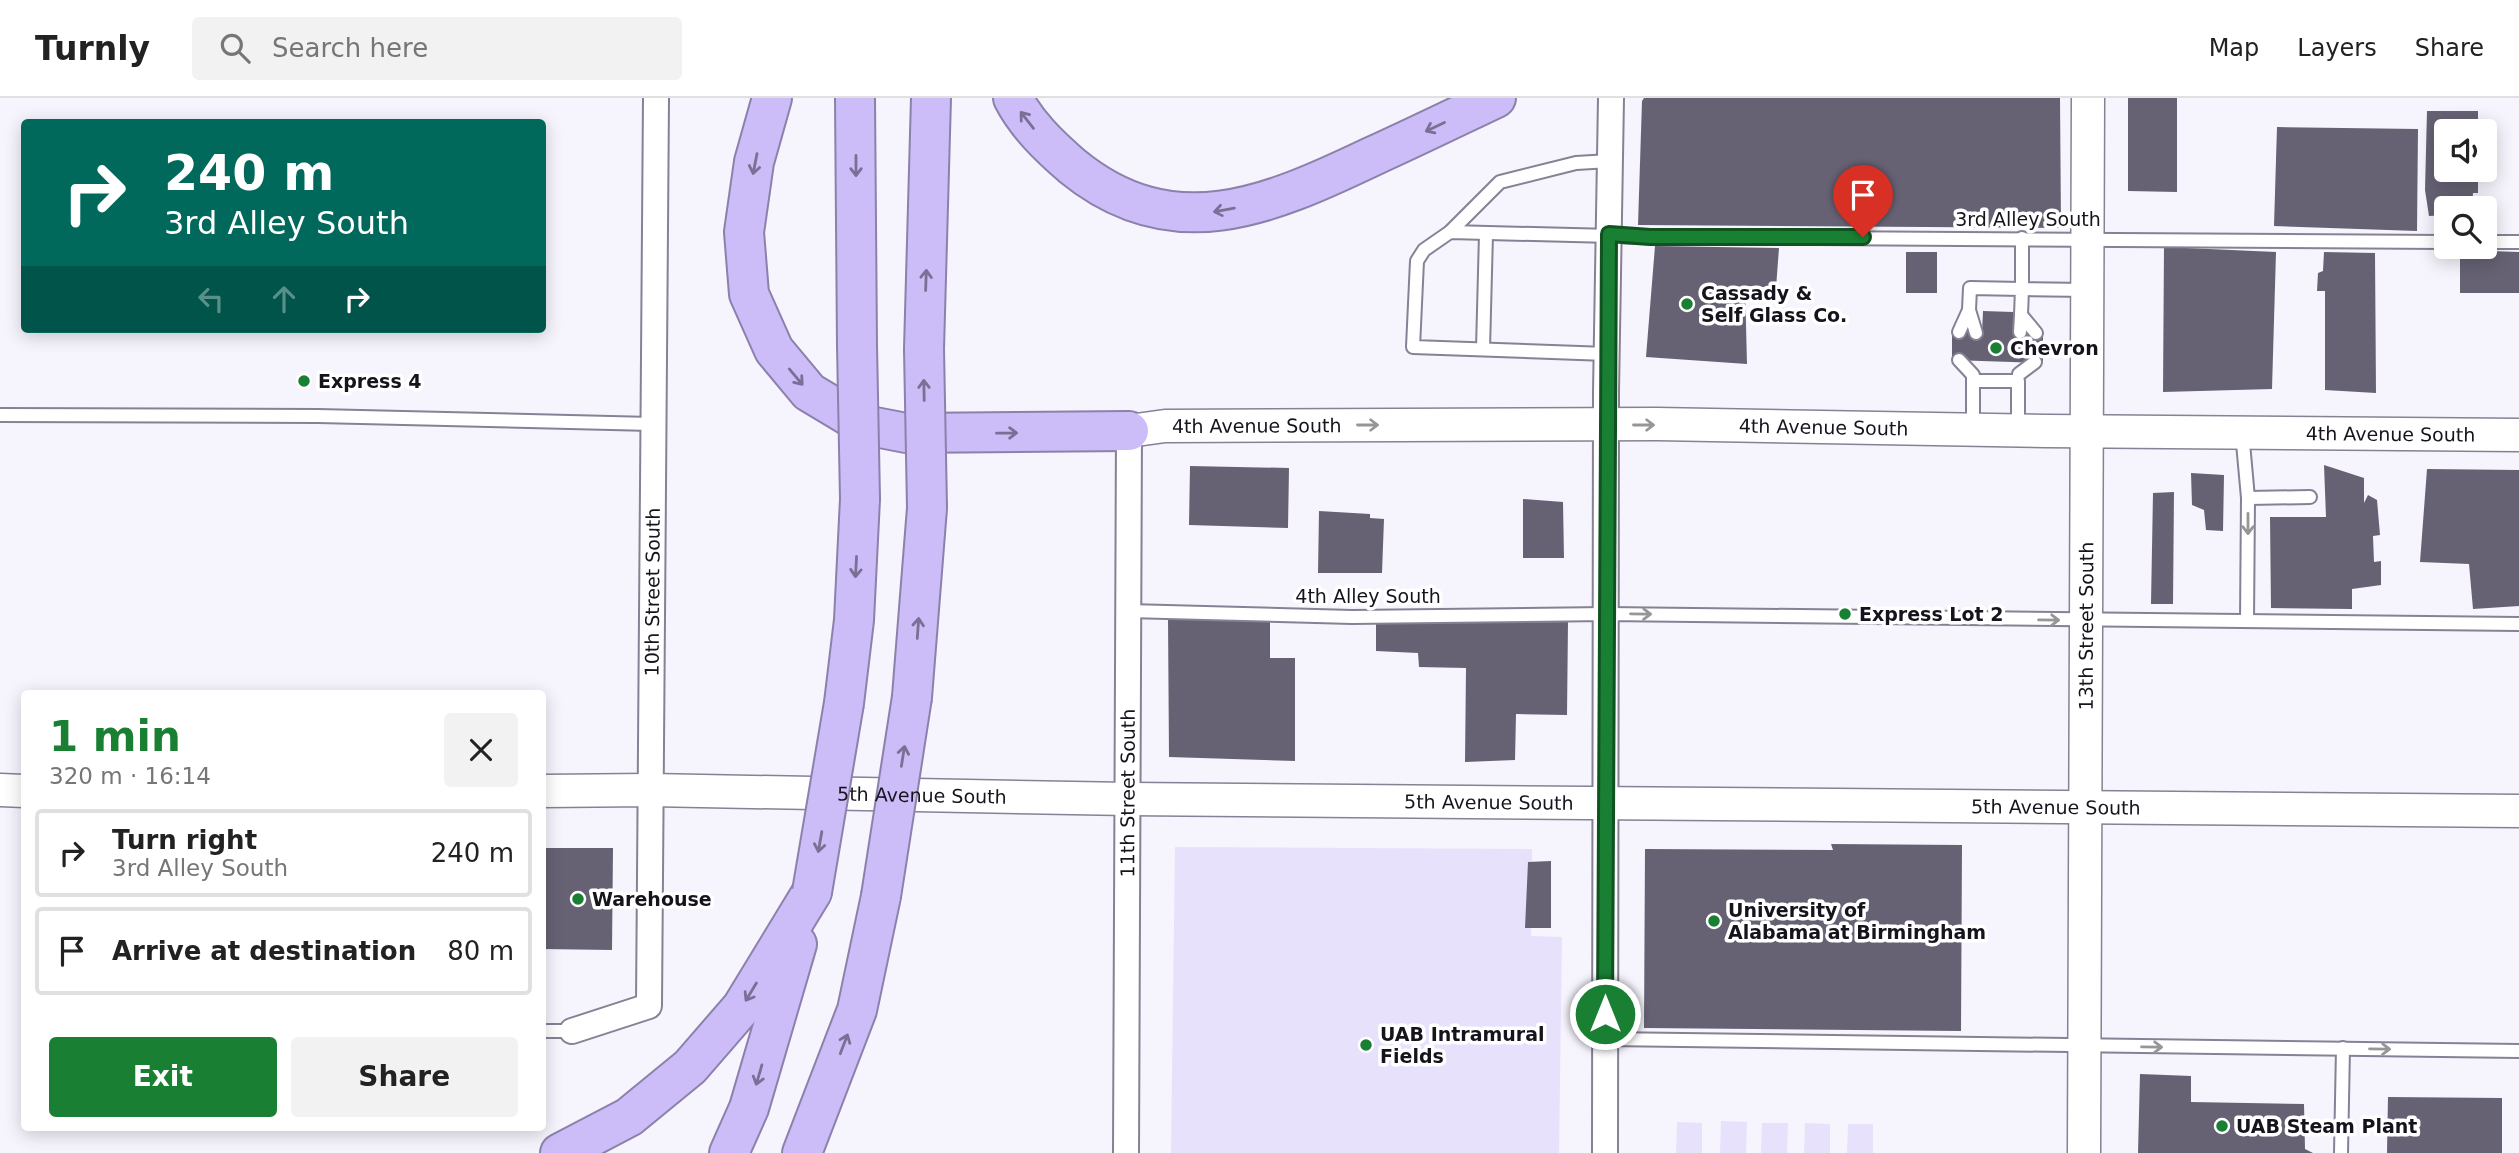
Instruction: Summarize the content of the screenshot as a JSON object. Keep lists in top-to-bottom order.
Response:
{
  "streets": {
    "street": [
      "4th Avenue South",
      "10th Street South",
      "13th Street South",
      "11th Street South",
      "5th Avenue South"
    ],
    "lane": ["3rd Alley South", "4th Alley South"]
  },
  "crossings": [
    ["3rd Alley South", "13th Street South"],
    ["4th Avenue South", "13th Street South"],
    ["4th Avenue South", "11th Street South"],
    ["10th Street South", "5th Avenue South"],
    ["4th Alley South", "13th Street South"],
    ["4th Alley South", "11th Street South"],
    ["13th Street South", "5th Avenue South"],
    ["11th Street South", "5th Avenue South"]
  ],
  "one_way": ["4th Avenue South"],
  "places": [
    "Cassady & Self Glass Co.",
    "Chevron",
    "Express 4",
    "Express Lot 2",
    "Warehouse",
    "University of Alabama at Birmingham",
    "UAB Intramural Fields",
    "UAB Steam Plant"
  ],
  "page": {
    "header": "Turnly",
    "search": "Search here",
    "nav": ["Map", "Layers", "Share"],
    "turn": ["240 m", "3rd Alley South"],
    "heading": ["1 min", "320 m · 16:14"],
    "list": [
      {
        "name": "Turn right",
        "note": "3rd Alley South",
        "value": "240 m"
      },
      {
        "name": "Arrive at destination",
        "value": "80 m"
      }
    ],
    "buttons": ["Exit", "Share"]
  }
}
